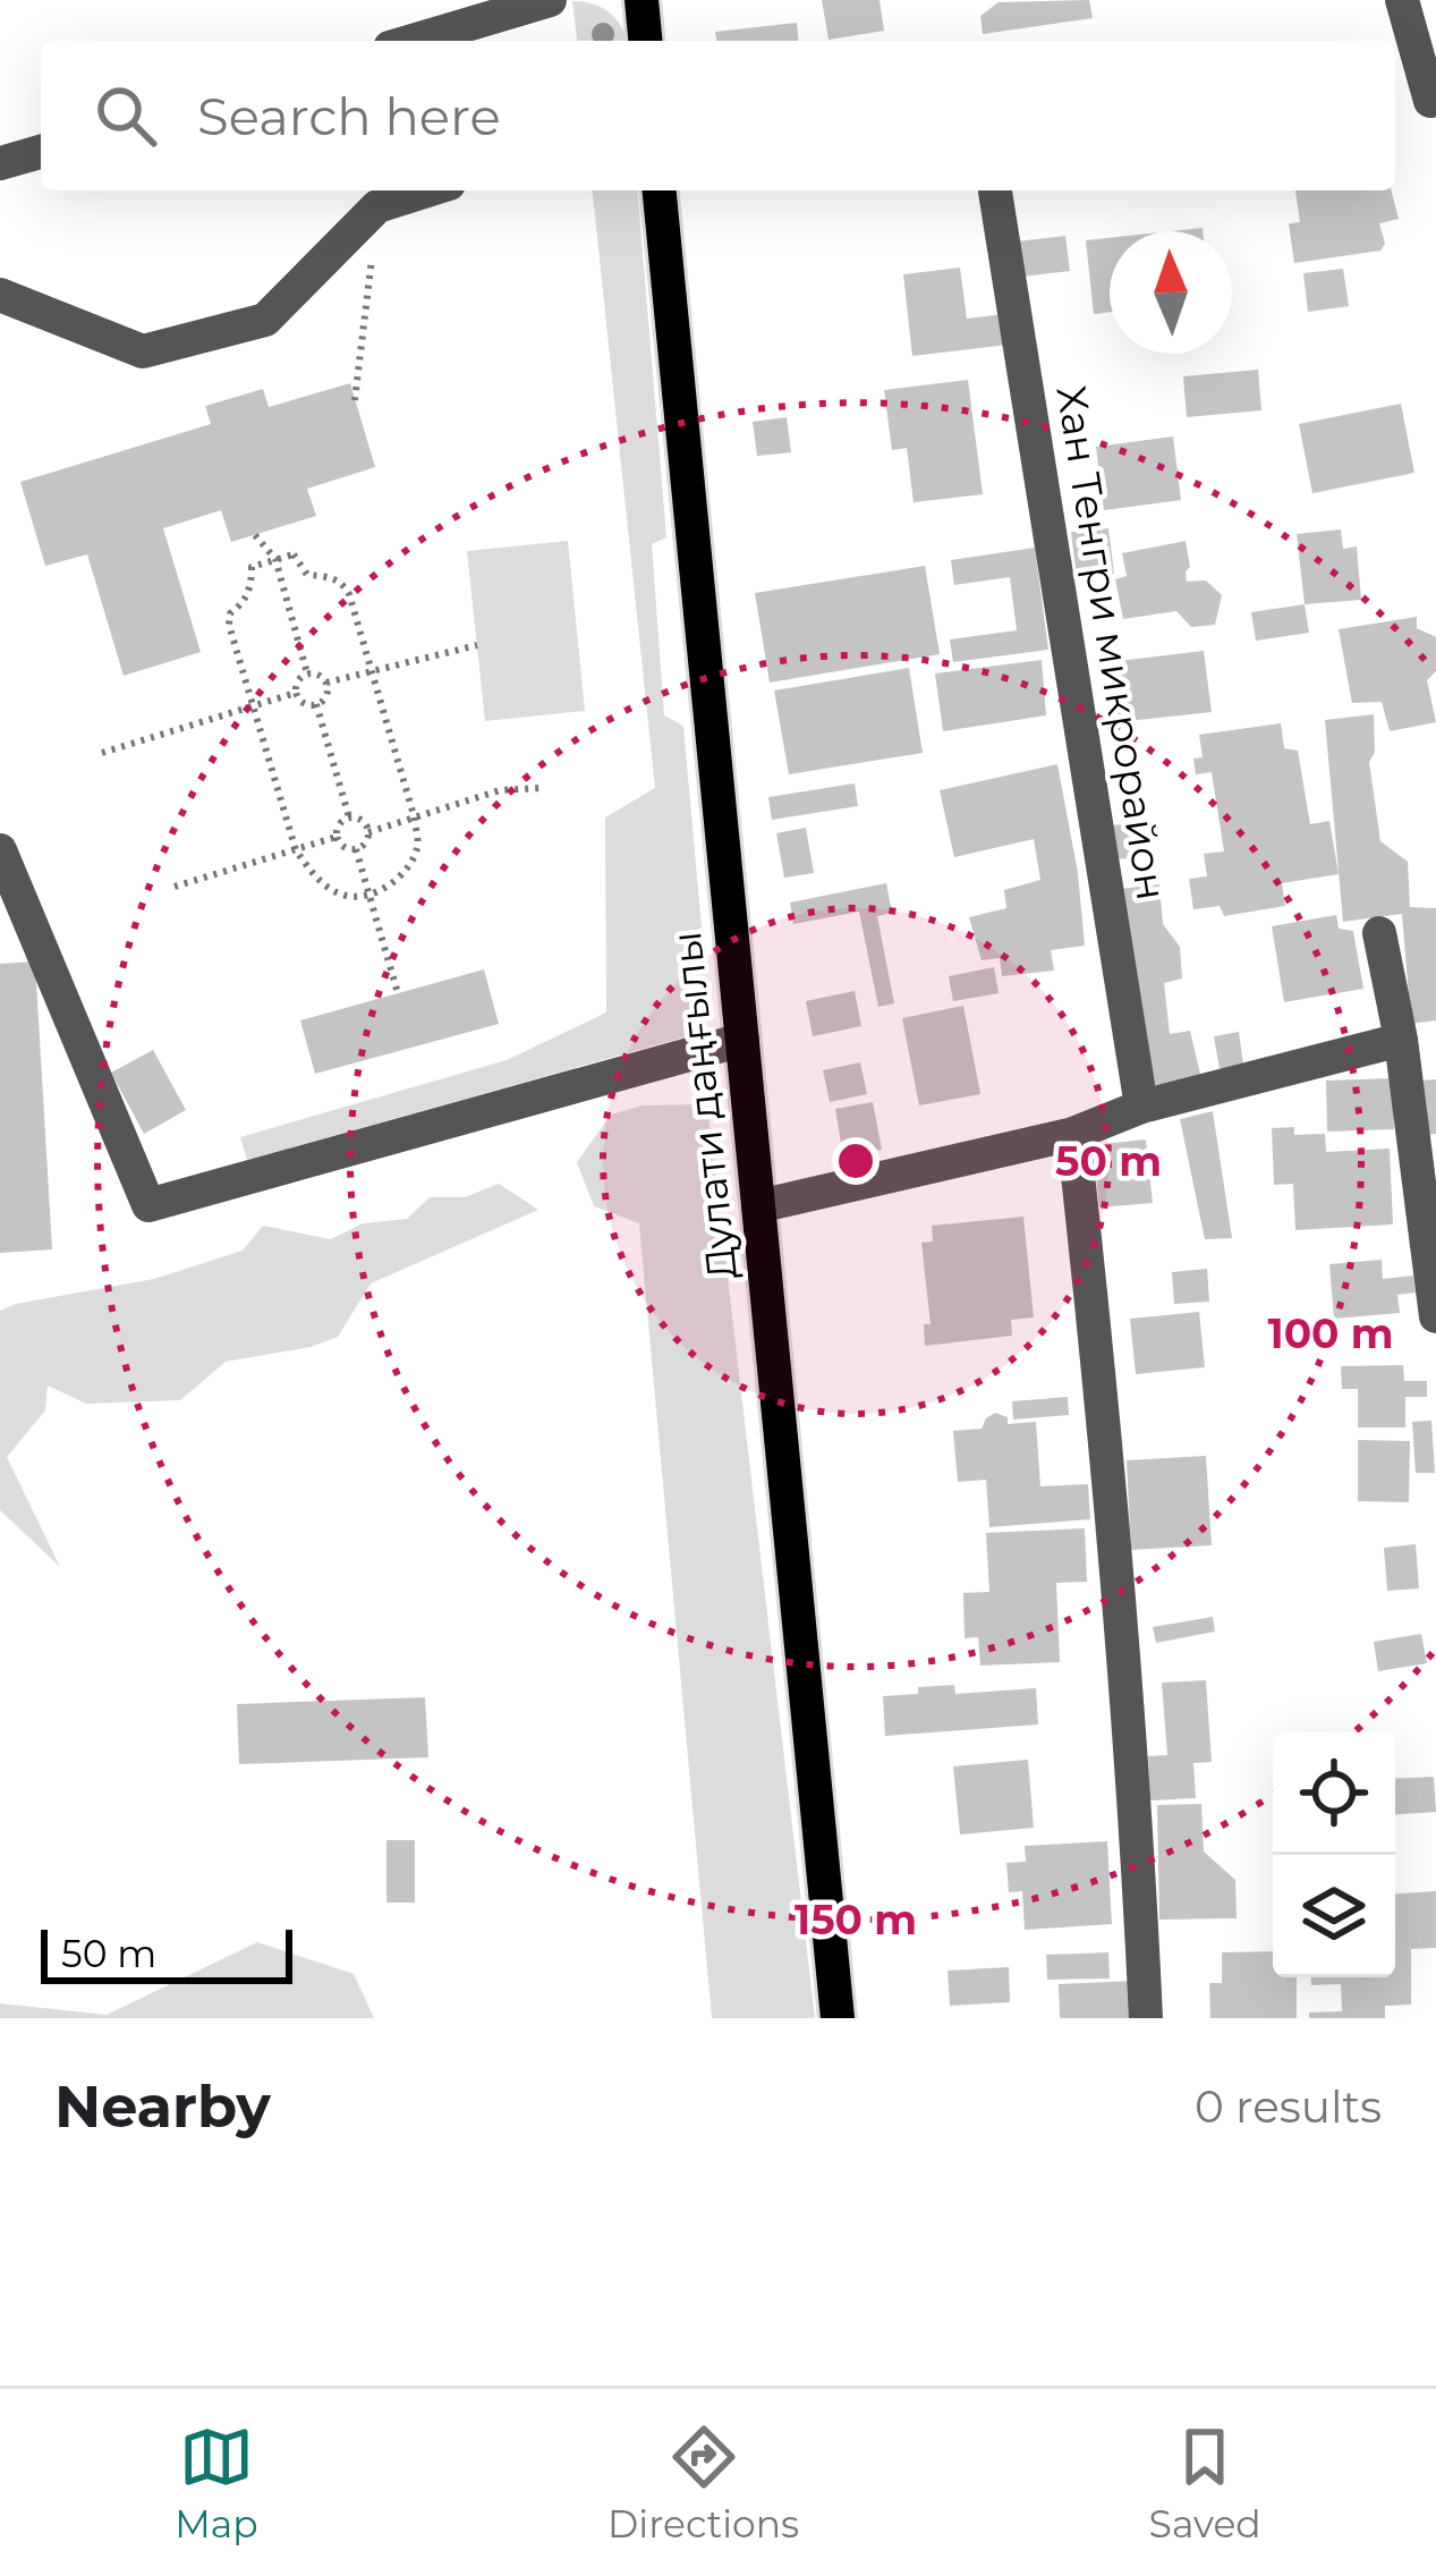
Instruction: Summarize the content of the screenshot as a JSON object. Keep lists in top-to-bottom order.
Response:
{
  "streets": {
    "main road": ["Дулати даңғылы"],
    "street": ["Хан Тенгри микрорайон"]
  },
  "scale_bar": "50 m",
  "north": "top",
  "page": {
    "search": "Search here",
    "scale": "50 m",
    "heading": ["Nearby", "0 results"],
    "nav": ["Map", "Directions", "Saved"]
  },
  "rings": ["50 m", "100 m", "150 m"]
}
